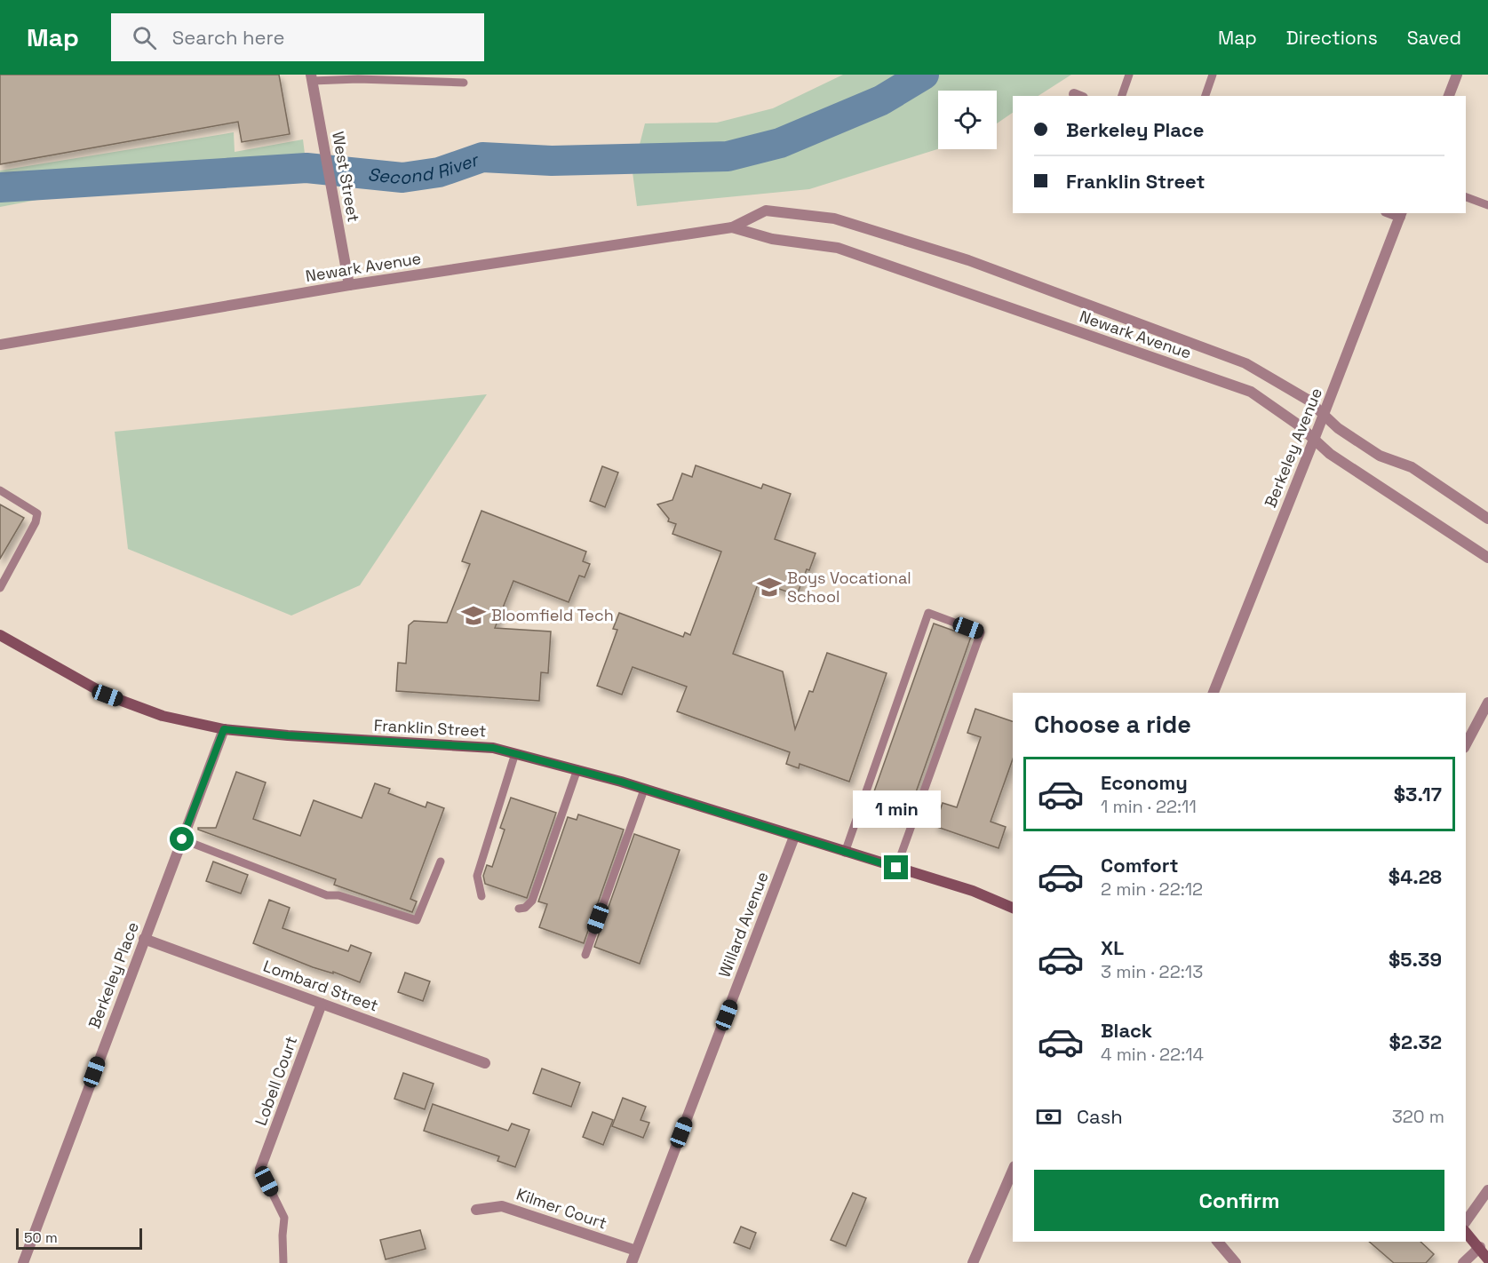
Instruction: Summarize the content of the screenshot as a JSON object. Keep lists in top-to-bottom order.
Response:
{
  "streets": {
    "main road": ["Franklin Street"],
    "street": [
      "West Street",
      "Newark Avenue",
      "Berkeley Avenue",
      "Willard Avenue",
      "Berkeley Place",
      "Lombard Street",
      "Lobell Court",
      "Kilmer Court"
    ]
  },
  "crossings": [
    ["West Street", "Newark Avenue"],
    ["Newark Avenue", "Berkeley Avenue"],
    ["Franklin Street", "Willard Avenue"],
    ["Franklin Street", "Berkeley Place"],
    ["Willard Avenue", "Kilmer Court"],
    ["Berkeley Place", "Lombard Street"],
    ["Lombard Street", "Lobell Court"]
  ],
  "water": ["Second River"],
  "places": {
    "school or university": ["Boys Vocational School", "Bloomfield Tech"]
  },
  "scale_bar": "50 m",
  "page": {
    "header": "Map",
    "search": "Search here",
    "nav": ["Map", "Directions", "Saved"],
    "banner": ["Berkeley Place", "Franklin Street"],
    "heading": "Choose a ride",
    "list": [
      {
        "name": "Economy",
        "note": "1 min · 22:11",
        "value": "$3.17"
      },
      {
        "name": "Comfort",
        "note": "2 min · 22:12",
        "value": "$4.28"
      },
      {
        "name": "XL",
        "note": "3 min · 22:13",
        "value": "$5.39"
      },
      {
        "name": "Black",
        "note": "4 min · 22:14",
        "value": "$2.32"
      }
    ],
    "bubble": "1 min",
    "pay": ["Cash", "320 m"],
    "buttons": "Confirm",
    "scale": "50 m"
  }
}
